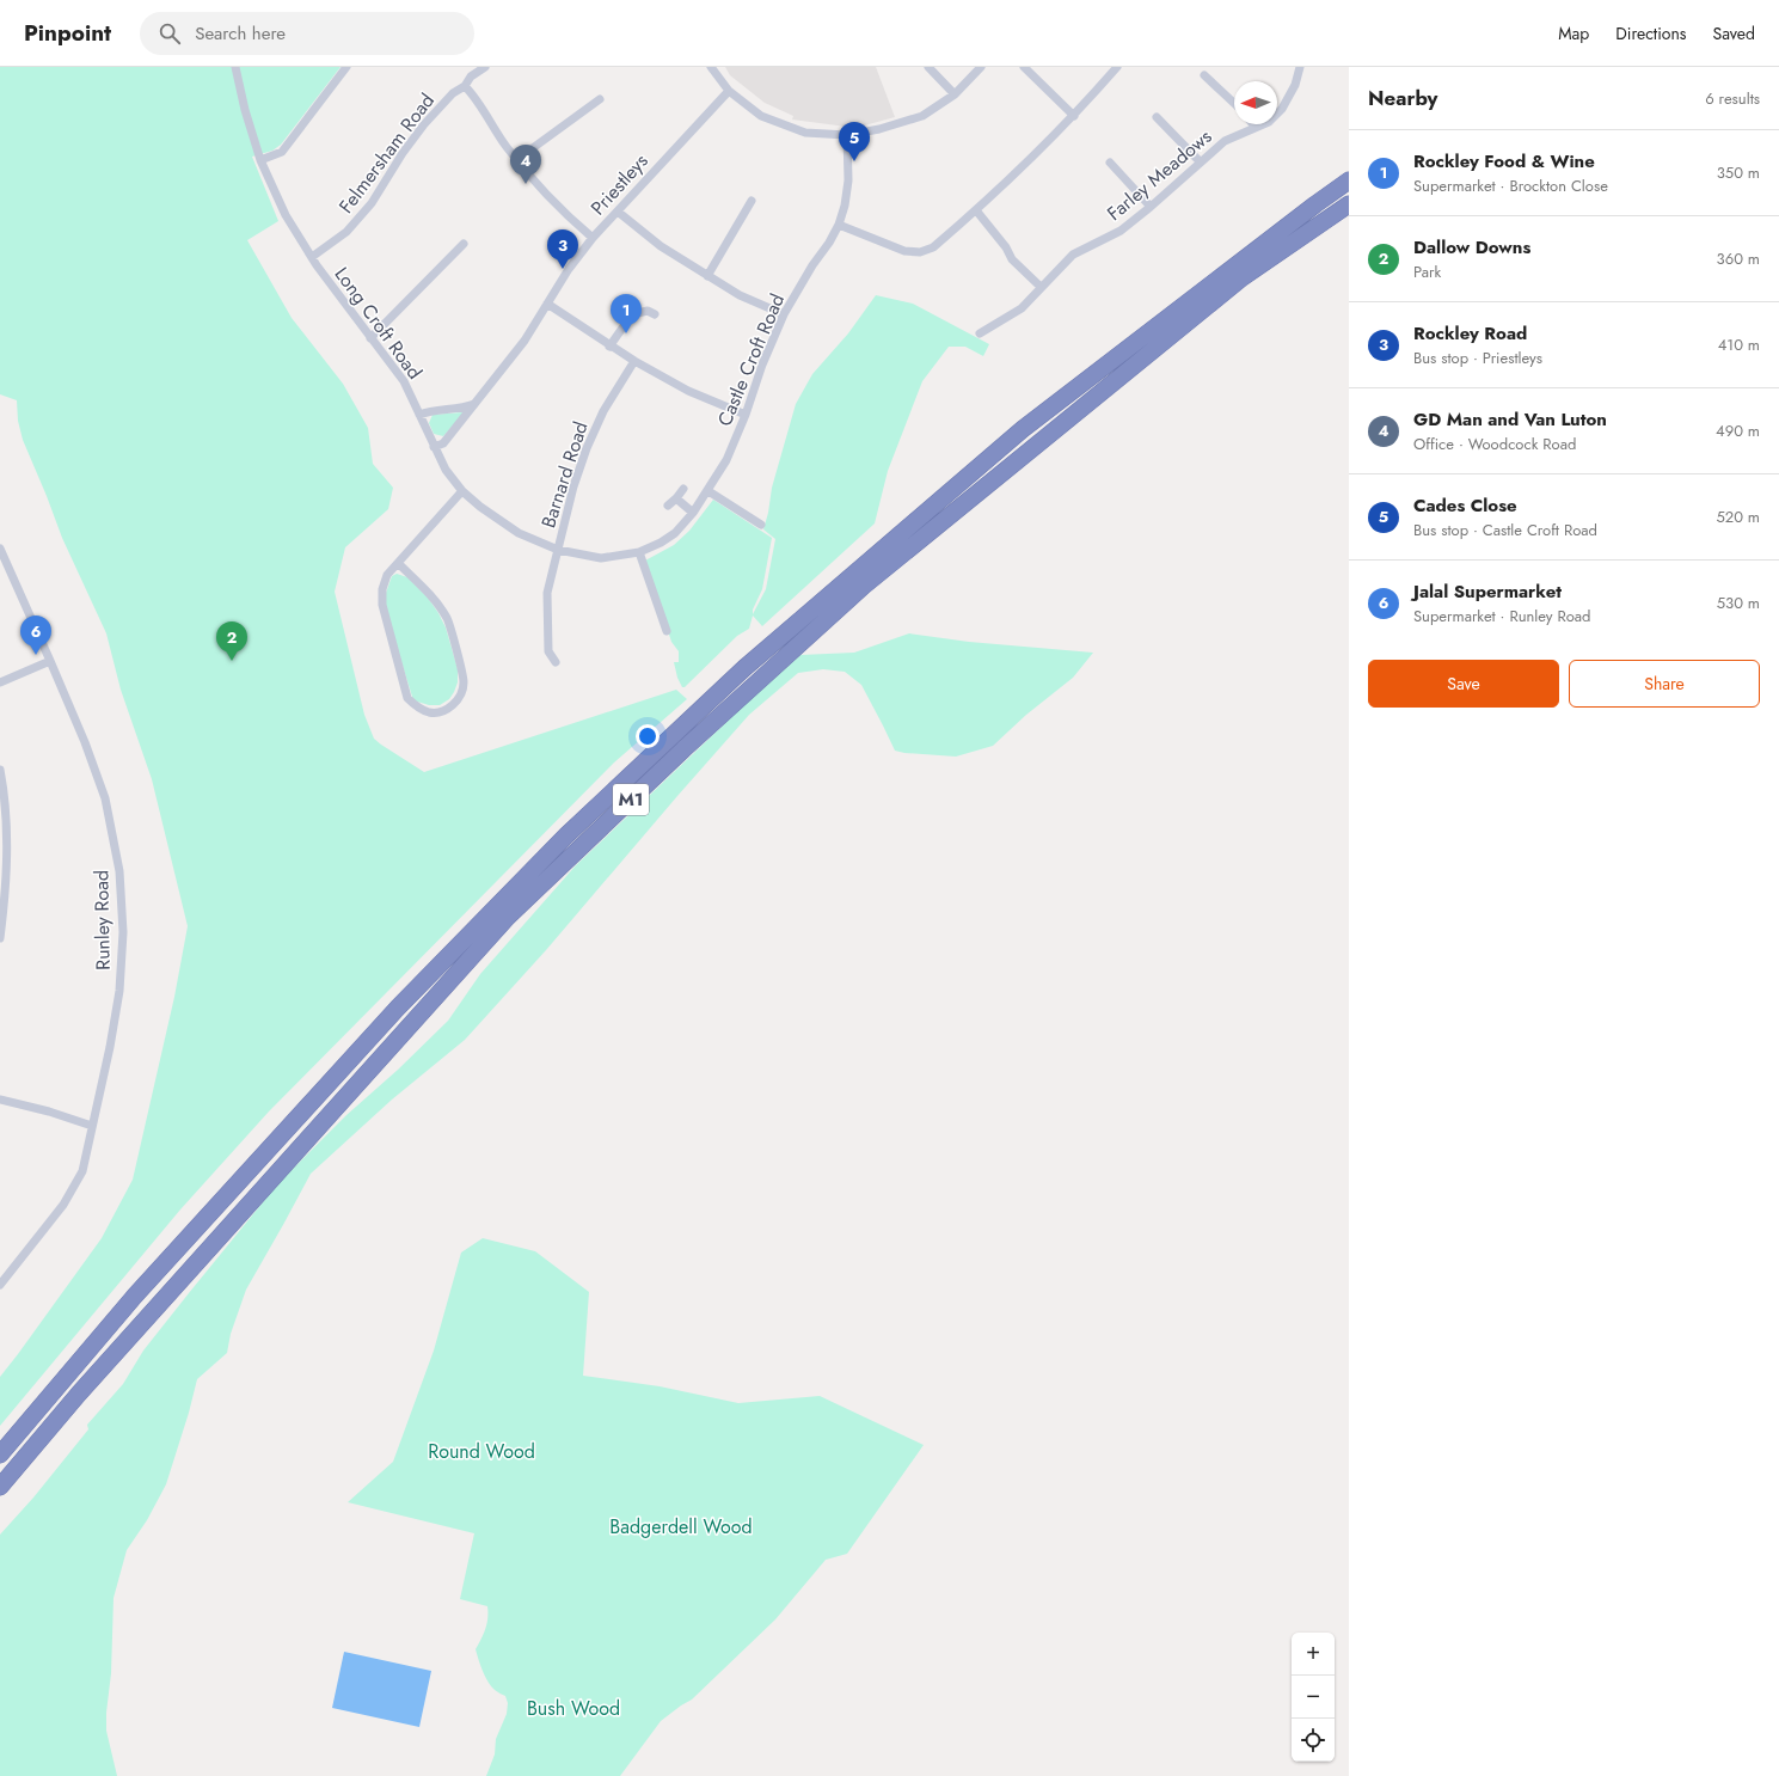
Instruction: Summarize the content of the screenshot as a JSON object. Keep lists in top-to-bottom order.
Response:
{
  "streets": {
    "highway": ["M1"],
    "street": [
      "Felmersham Road",
      "Farley Meadows",
      "Priestleys",
      "Long Croft Road",
      "Castle Croft Road",
      "Barnard Road",
      "Runley Road"
    ]
  },
  "crossings": [
    ["Felmersham Road", "Long Croft Road"],
    ["Priestleys", "Long Croft Road"],
    ["Long Croft Road", "Castle Croft Road"],
    ["Long Croft Road", "Barnard Road"],
    ["Castle Croft Road", "Barnard Road"]
  ],
  "parks": ["Round Wood", "Badgerdell Wood", "Bush Wood"],
  "north": "left",
  "page": {
    "header": "Pinpoint",
    "search": "Search here",
    "nav": ["Map", "Directions", "Saved"],
    "heading": ["Nearby", "6 results"],
    "pins": [
      "5",
      "4",
      "3",
      "1",
      "6",
      "2"
    ],
    "list": [
      {
        "mark": "1",
        "name": "Rockley Food & Wine",
        "note": "Supermarket · Brockton Close",
        "value": "350 m"
      },
      {
        "mark": "2",
        "name": "Dallow Downs",
        "note": "Park",
        "value": "360 m"
      },
      {
        "mark": "3",
        "name": "Rockley Road",
        "note": "Bus stop · Priestleys",
        "value": "410 m"
      },
      {
        "mark": "4",
        "name": "GD Man and Van Luton",
        "note": "Office · Woodcock Road",
        "value": "490 m"
      },
      {
        "mark": "5",
        "name": "Cades Close",
        "note": "Bus stop · Castle Croft Road",
        "value": "520 m"
      },
      {
        "mark": "6",
        "name": "Jalal Supermarket",
        "note": "Supermarket · Runley Road",
        "value": "530 m"
      }
    ],
    "buttons": ["Save", "Share"],
    "map_buttons": ["+", "−"]
  }
}
